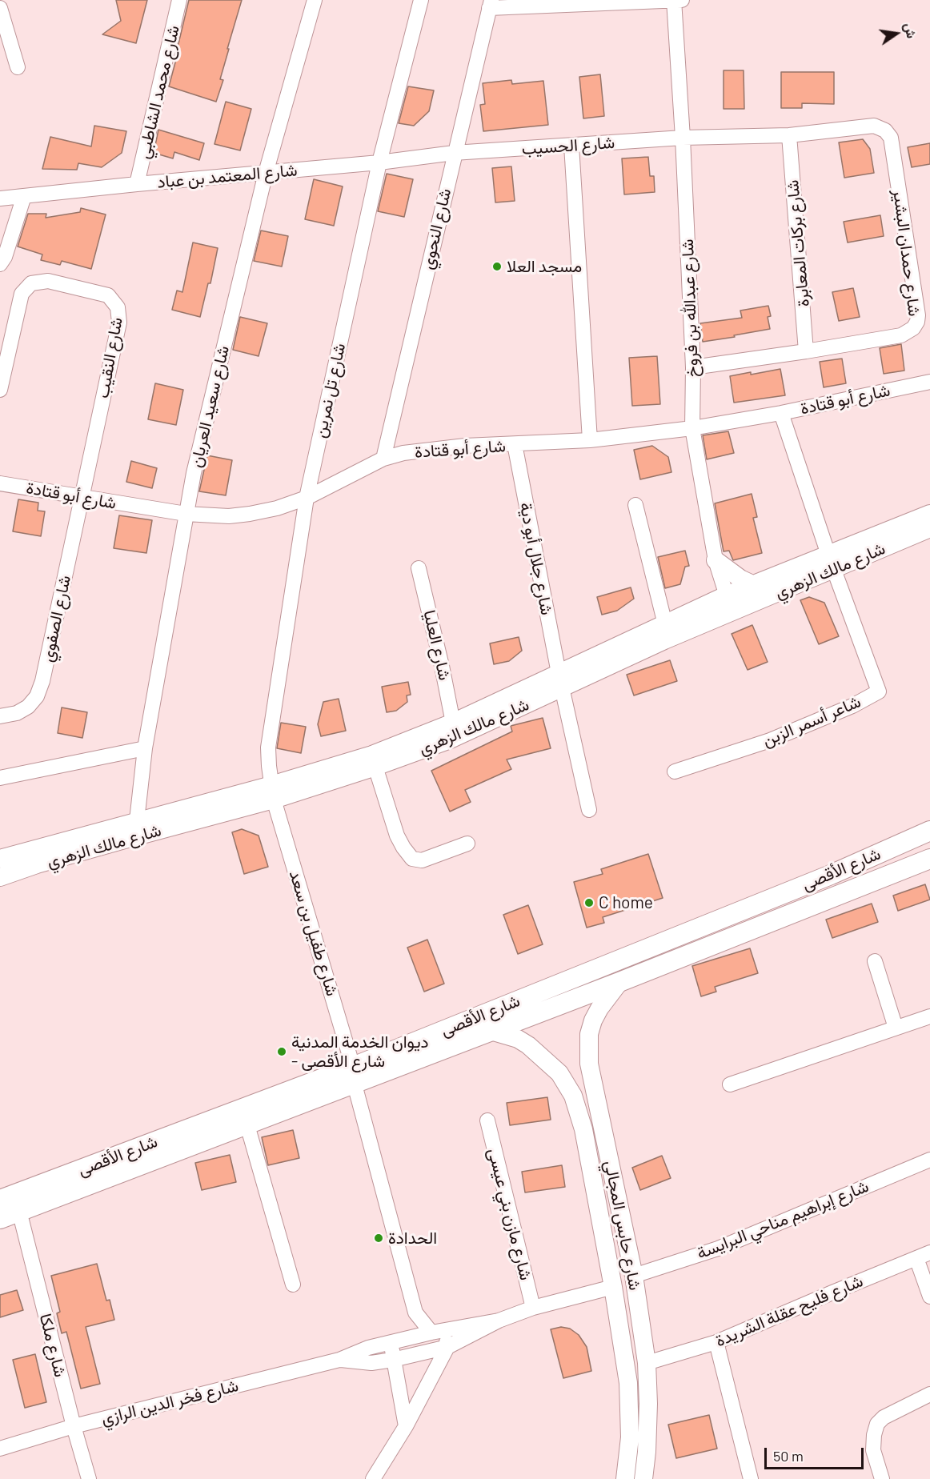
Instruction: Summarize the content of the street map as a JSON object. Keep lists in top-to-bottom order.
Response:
{
  "streets": {
    "main road": ["شارع الأقصى"],
    "street": [
      "شارع محمد الشاطبي",
      "شارع الحسيب",
      "شارع المعتمد بن عباد",
      "شارع النحوي",
      "شارع بركات المعابرة",
      "شارع حمدان البشير",
      "شارع عبدالله بن فروخ",
      "شارع النقيب",
      "شارع تل نمرين",
      "شارع أبو قتادة",
      "شارع سعيد العريان",
      "شارع جلال أبو دية",
      "شارع مالك الزهري",
      "شارع الصفوي",
      "شارع العليا",
      "شاعر أسمر الزبن",
      "شارع طفيل بن سعد",
      "شارع مازن بني عيسى",
      "شارع إبراهيم مناحي البرايسة",
      "شارع حابس المجالي",
      "شارع فليح عقلة الشريدة",
      "شارع ملكا",
      "شارع فخر الدين الرازي"
    ]
  },
  "crossings": [
    ["شارع محمد الشاطبي", "شارع المعتمد بن عباد"],
    ["شارع الحسيب", "شارع المعتمد بن عباد"],
    ["شارع الحسيب", "شارع النحوي"],
    ["شارع الحسيب", "شارع حمدان البشير"],
    ["شارع الحسيب", "شارع عبدالله بن فروخ"],
    ["شارع المعتمد بن عباد", "شارع النحوي"],
    ["شارع المعتمد بن عباد", "شارع تل نمرين"],
    ["شارع المعتمد بن عباد", "شارع سعيد العريان"],
    ["شارع النحوي", "شارع أبو قتادة"],
    ["شارع بركات المعابرة", "شارع حمدان البشير"],
    ["شارع حمدان البشير", "شارع عبدالله بن فروخ"],
    ["شارع عبدالله بن فروخ", "شارع أبو قتادة"],
    ["شارع عبدالله بن فروخ", "شارع مالك الزهري"],
    ["شارع النقيب", "شارع أبو قتادة"],
    ["شارع النقيب", "شارع الصفوي"],
    ["شارع تل نمرين", "شارع أبو قتادة"],
    ["شارع تل نمرين", "شارع مالك الزهري"],
    ["شارع تل نمرين", "شارع طفيل بن سعد"],
    ["شارع أبو قتادة", "شارع سعيد العريان"],
    ["شارع أبو قتادة", "شارع جلال أبو دية"],
    ["شارع أبو قتادة", "شارع الصفوي"],
    ["شارع سعيد العريان", "شارع مالك الزهري"],
    ["شارع جلال أبو دية", "شارع مالك الزهري"],
    ["شارع مالك الزهري", "شارع العليا"],
    ["شارع مالك الزهري", "شاعر أسمر الزبن"],
    ["شارع مالك الزهري", "شارع طفيل بن سعد"],
    ["شارع الأقصى", "شارع طفيل بن سعد"],
    ["شارع الأقصى", "شارع حابس المجالي"],
    ["شارع الأقصى", "شارع ملكا"],
    ["شارع مازن بني عيسى", "شارع فخر الدين الرازي"],
    ["شارع إبراهيم مناحي البرايسة", "شارع حابس المجالي"],
    ["شارع حابس المجالي", "شارع فليح عقلة الشريدة"],
    ["شارع حابس المجالي", "شارع فخر الدين الرازي"],
    ["شارع ملكا", "شارع فخر الدين الرازي"]
  ],
  "places": [
    "مسجد العلا",
    "C home",
    "ديوان الخدمة المدنية - شارع الأقصى",
    "الحدادة"
  ],
  "scale_bar": "50 m",
  "north": "right"
}
